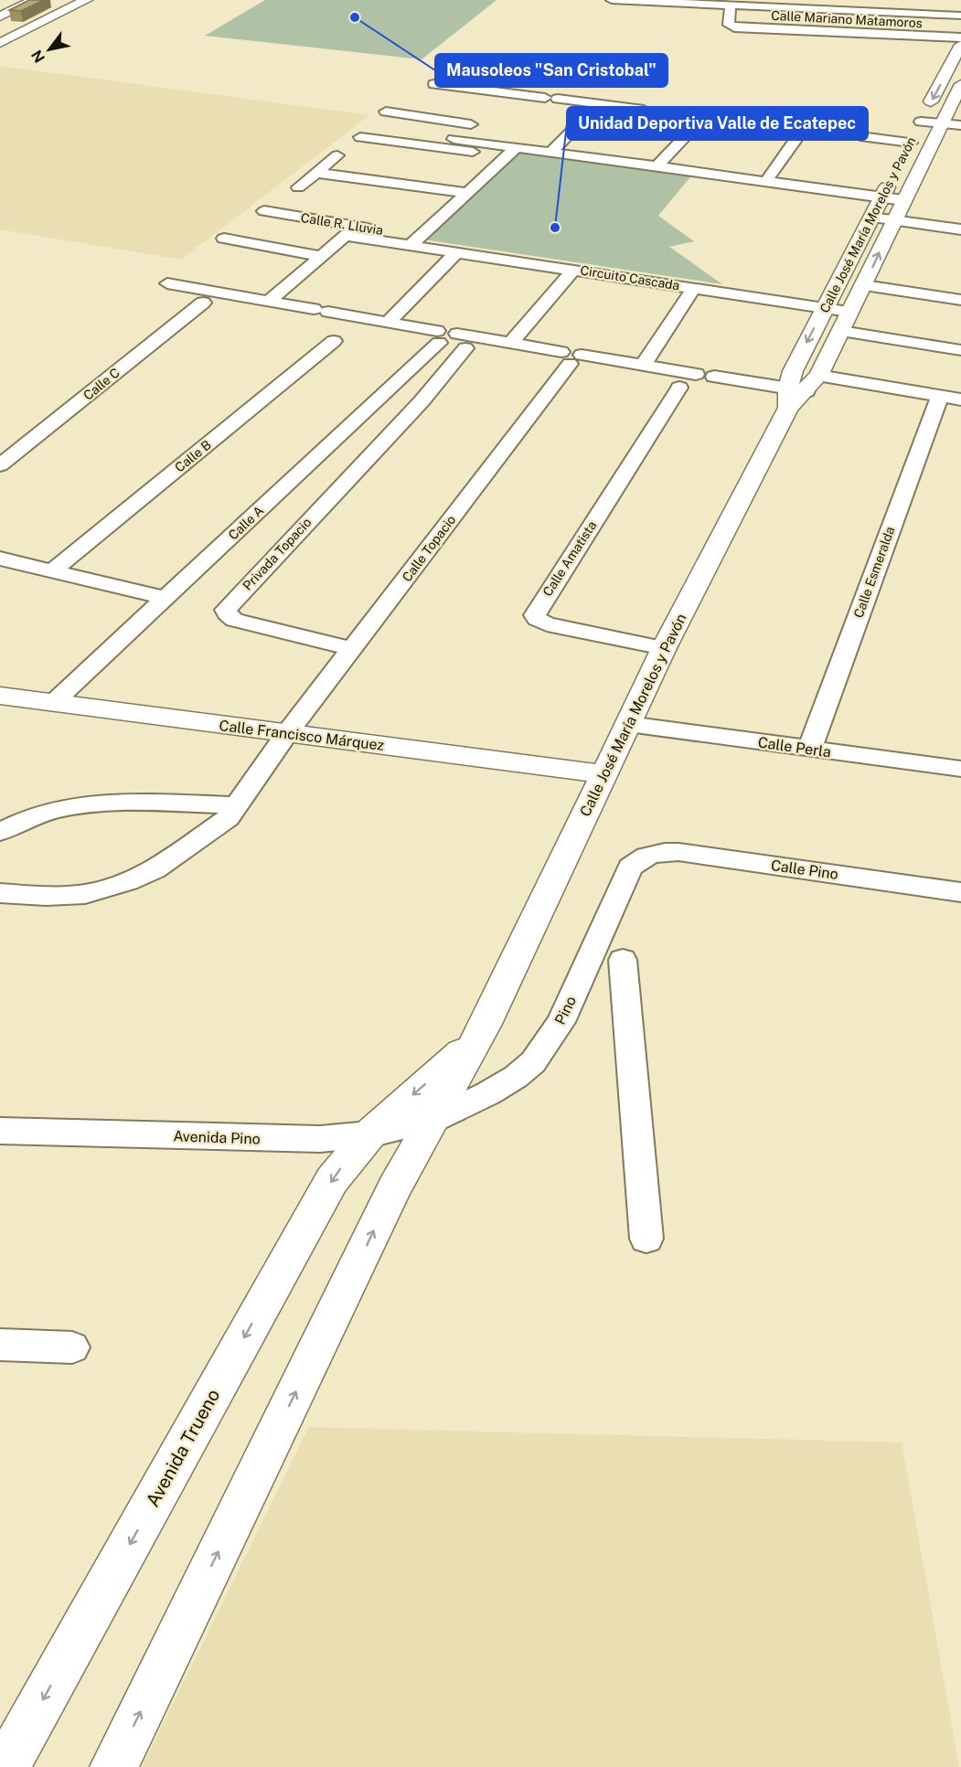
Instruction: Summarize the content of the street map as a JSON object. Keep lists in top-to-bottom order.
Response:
{
  "streets": {
    "main road": ["Calle José María Morelos y Pavón", "Calle Francisco Márquez", "Avenida Trueno"],
    "street": [
      "Calle Mariano Matamoros",
      "Calle R. Lluvia",
      "Circuito Cascada",
      "Calle C",
      "Calle B",
      "Calle A",
      "Calle Topacio",
      "Privada Topacio",
      "Calle Amatista",
      "Calle Esmeralda",
      "Calle Perla",
      "Calle Pino",
      "Pino",
      "Avenida Pino"
    ]
  },
  "crossings": [
    ["Calle R. Lluvia", "Circuito Cascada"],
    ["Calle José María Morelos y Pavón", "Circuito Cascada"],
    ["Calle José María Morelos y Pavón", "Calle Amatista"],
    ["Calle José María Morelos y Pavón", "Calle Francisco Márquez"],
    ["Calle José María Morelos y Pavón", "Calle Perla"],
    ["Calle José María Morelos y Pavón", "Pino"],
    ["Calle José María Morelos y Pavón", "Avenida Pino"],
    ["Calle José María Morelos y Pavón", "Avenida Trueno"],
    ["Calle A", "Calle Francisco Márquez"],
    ["Calle Topacio", "Privada Topacio"],
    ["Calle Topacio", "Calle Francisco Márquez"],
    ["Calle Esmeralda", "Calle Perla"],
    ["Calle Pino", "Pino"],
    ["Pino", "Avenida Pino"],
    ["Avenida Pino", "Avenida Trueno"]
  ],
  "places": ["Mausoleos \"San Cristobal\"", "Unidad Deportiva Valle de Ecatepec"],
  "north": "bottom left"
}
